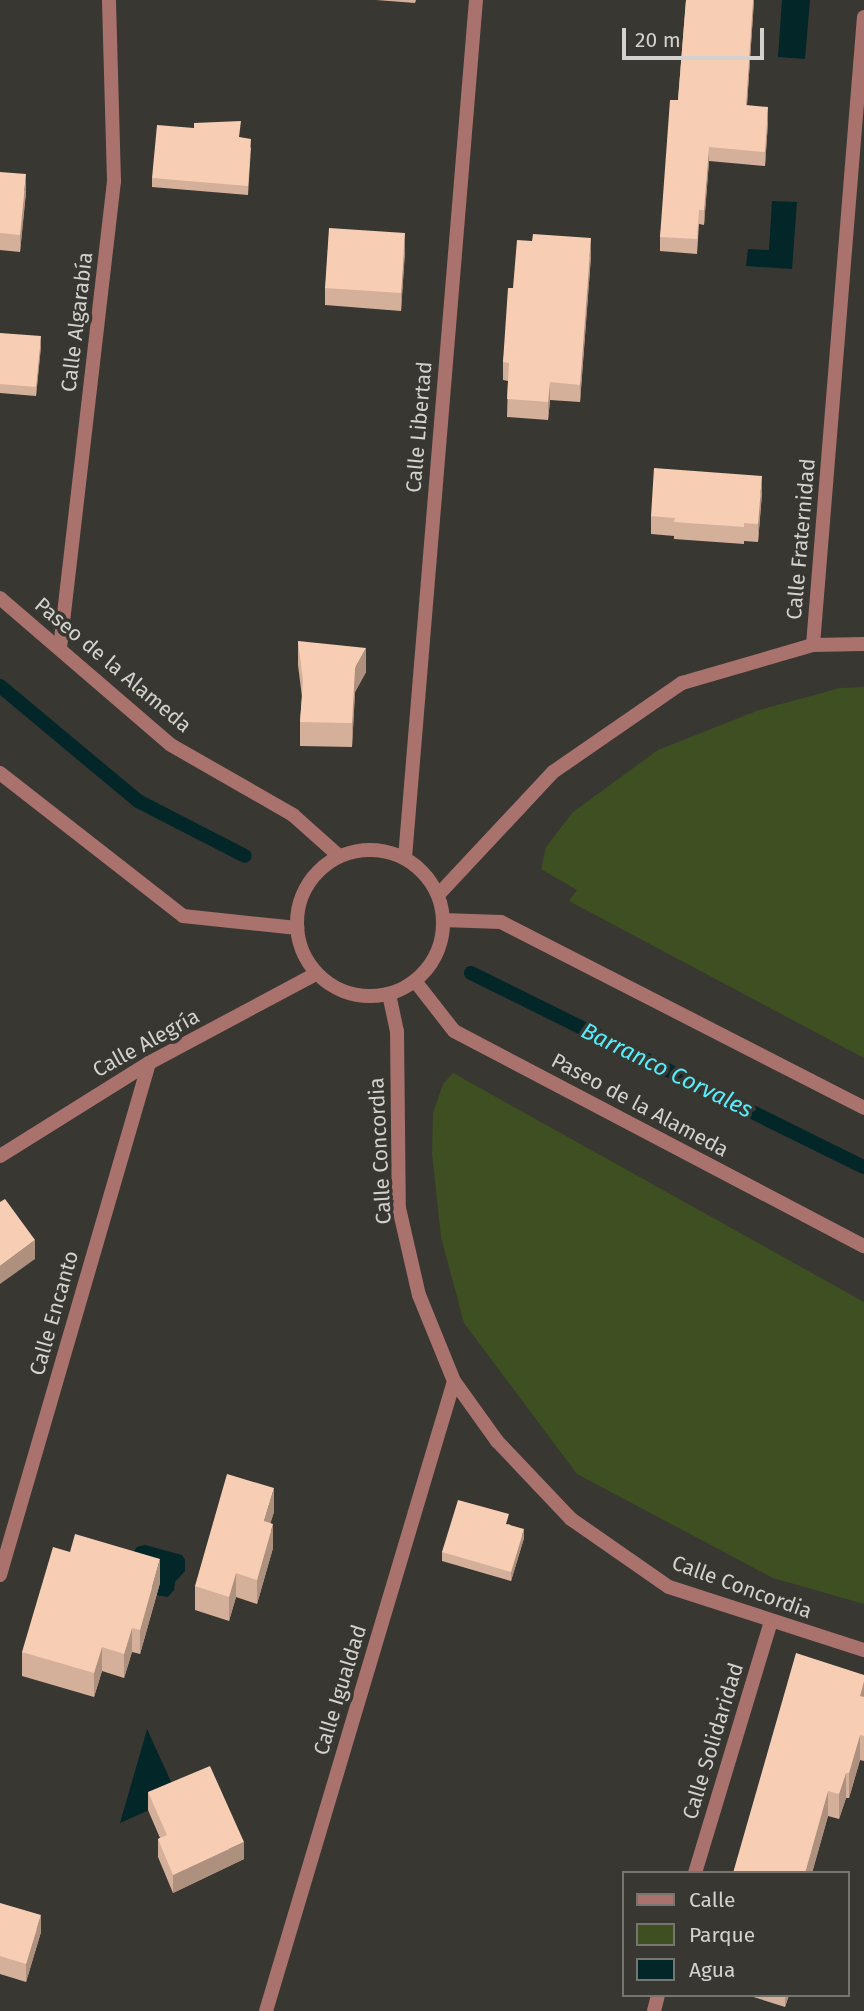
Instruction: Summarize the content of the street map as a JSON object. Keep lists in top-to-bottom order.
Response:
{
  "streets": {
    "street": [
      "Calle Algarabía",
      "Calle Libertad",
      "Calle Fraternidad",
      "Paseo de la Alameda",
      "Calle Alegría",
      "Calle Concordia",
      "Calle Encanto",
      "Calle Igualdad",
      "Calle Solidaridad"
    ]
  },
  "crossings": [
    ["Calle Algarabía", "Paseo de la Alameda"],
    ["Calle Libertad", "Calle Fraternidad"],
    ["Calle Libertad", "Paseo de la Alameda"],
    ["Calle Libertad", "Calle Alegría"],
    ["Calle Libertad", "Calle Concordia"],
    ["Calle Fraternidad", "Paseo de la Alameda"],
    ["Calle Fraternidad", "Calle Alegría"],
    ["Calle Fraternidad", "Calle Concordia"],
    ["Paseo de la Alameda", "Calle Alegría"],
    ["Paseo de la Alameda", "Calle Concordia"],
    ["Calle Alegría", "Calle Concordia"],
    ["Calle Alegría", "Calle Encanto"],
    ["Calle Concordia", "Calle Igualdad"],
    ["Calle Concordia", "Calle Solidaridad"]
  ],
  "water": ["Barranco Corvales"],
  "legend": ["Calle", "Parque", "Agua"],
  "scale_bar": "20 m"
}
